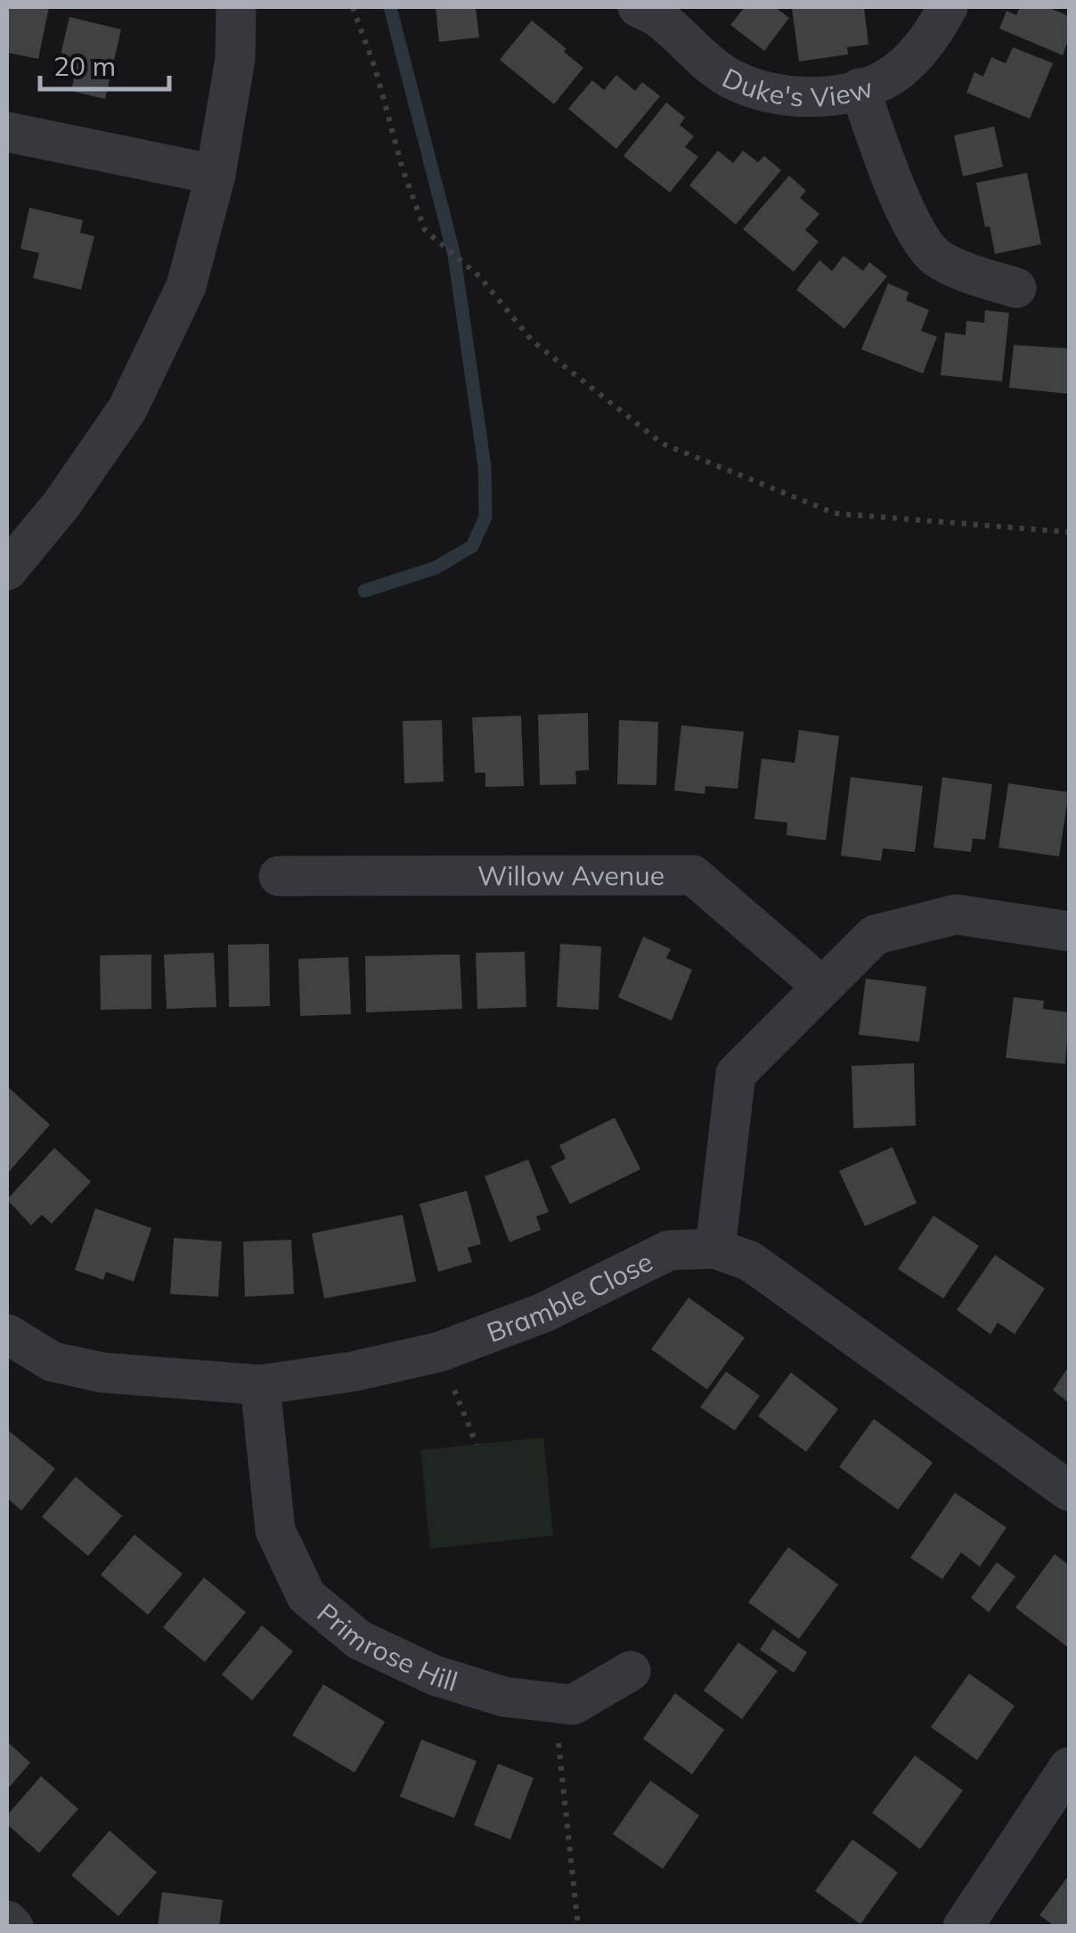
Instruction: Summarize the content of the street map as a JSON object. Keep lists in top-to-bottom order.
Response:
{
  "streets": {
    "street": [
      "Duke's View",
      "Willow Avenue",
      "Bramble Close",
      "Primrose Hill"
    ]
  },
  "crossings": [
    ["Bramble Close", "Primrose Hill"]
  ],
  "scale_bar": "20 m"
}
